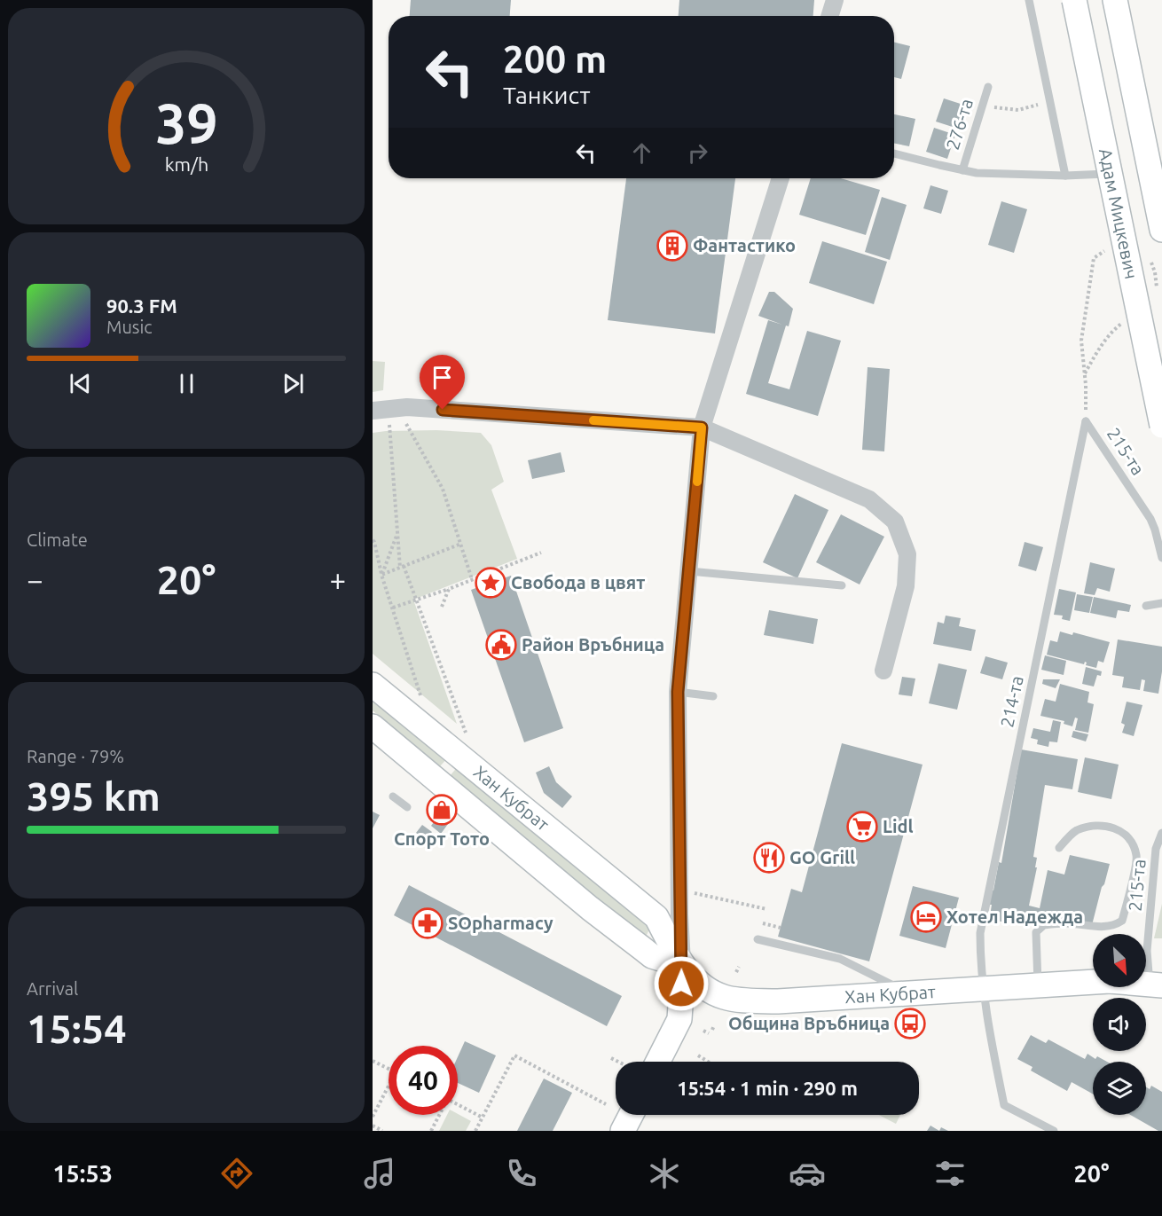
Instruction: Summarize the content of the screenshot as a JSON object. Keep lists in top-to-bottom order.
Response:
{
  "streets": {
    "street": ["Адам Мицкевич", "Хан Кубрат"],
    "lane": ["276-та", "215-та", "214-та"]
  },
  "crossings": [
    ["215-та", "214-та"],
    ["214-та", "Хан Кубрат"]
  ],
  "places": {
    "building": ["Фантастико"],
    "place": ["Свобода в цвят"],
    "public building": ["Район Връбница"],
    "shop": ["Спорт Тото"],
    "supermarket": ["Lidl"],
    "restaurant": ["GO Grill"],
    "hotel": ["Хотел Надежда"],
    "pharmacy": ["SOpharmacy"],
    "bus stop": ["Община Връбница"]
  },
  "north": "bottom right",
  "page": {
    "turn": ["200 m", "Танкист"],
    "song": ["90.3 FM", "Music"],
    "tile": [
      "Climate",
      ["Range · 79%", "395 km"],
      ["Arrival", "15:54"]
    ],
    "heat": ["−", "20°", "+"],
    "limit": "40",
    "trip": "15:54 · 1 min · 290 m",
    "tabs": ["15:53", "20°"],
    "gauge": ["39", "km/h"]
  }
}
